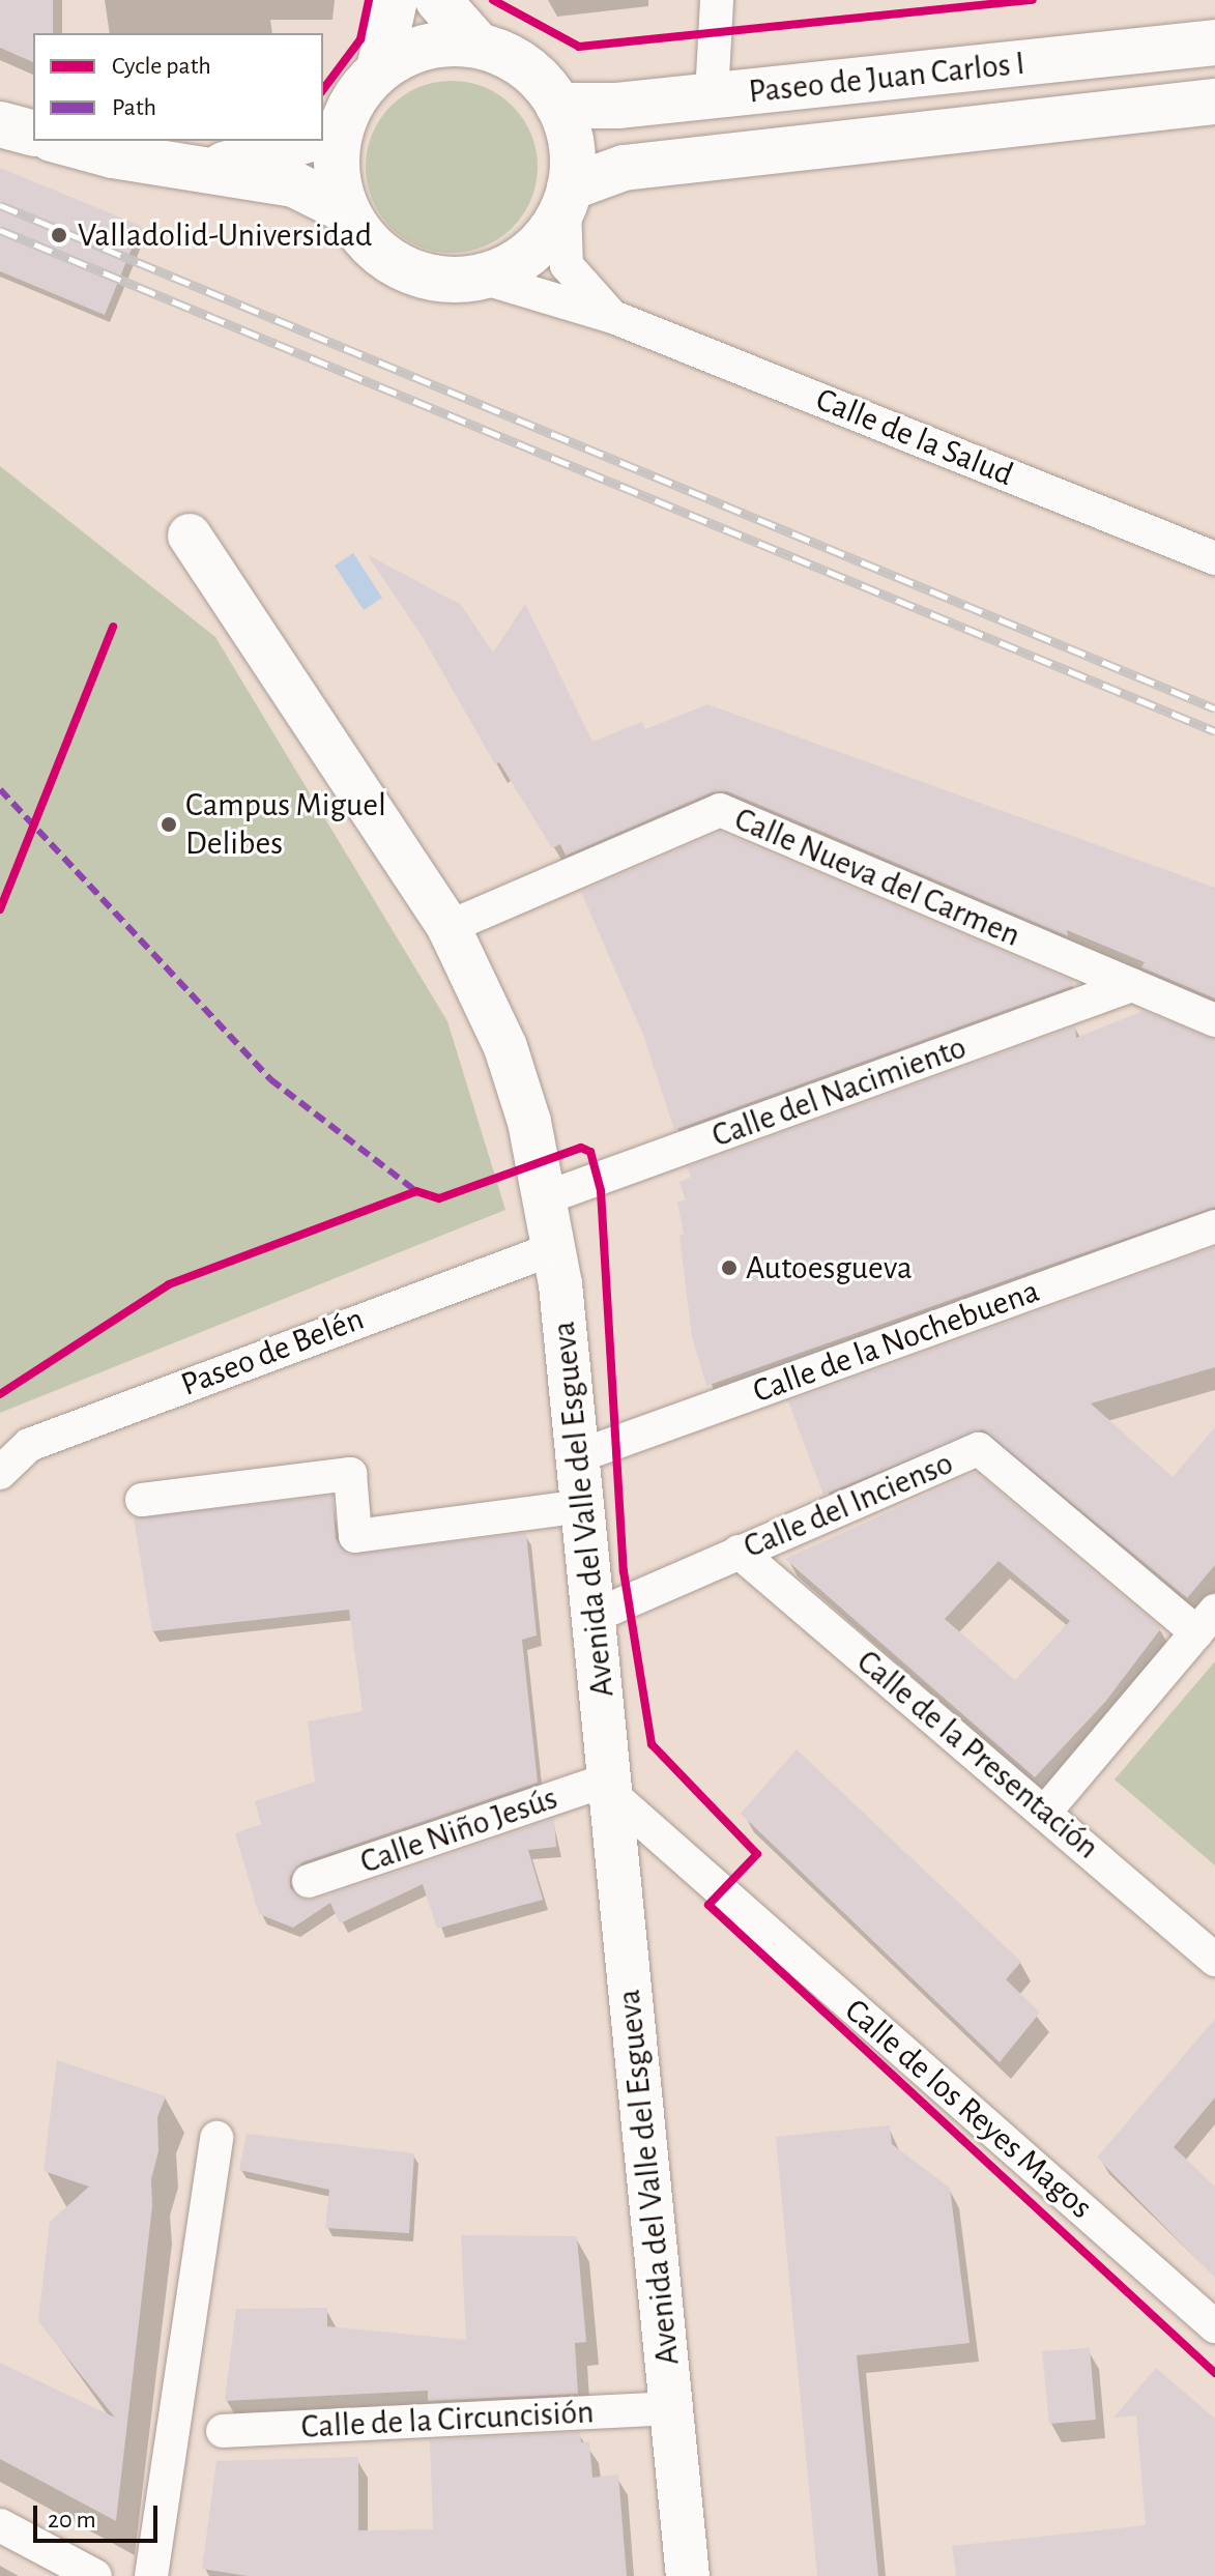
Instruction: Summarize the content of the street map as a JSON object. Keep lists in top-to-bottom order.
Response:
{
  "streets": {
    "main road": ["Paseo de Juan Carlos I"],
    "street": [
      "Calle de la Salud",
      "Calle Nueva del Carmen",
      "Calle del Nacimiento",
      "Calle de la Nochebuena",
      "Paseo de Belén",
      "Calle del Incienso",
      "Avenida del Valle del Esgueva",
      "Calle de la Presentación",
      "Calle Niño Jesús",
      "Calle de los Reyes Magos",
      "Calle de la Circuncisión"
    ]
  },
  "crossings": [
    ["Paseo de Juan Carlos I", "Calle de la Salud"],
    ["Calle Nueva del Carmen", "Calle del Nacimiento"],
    ["Calle Nueva del Carmen", "Avenida del Valle del Esgueva"],
    ["Calle del Nacimiento", "Avenida del Valle del Esgueva"],
    ["Calle de la Nochebuena", "Avenida del Valle del Esgueva"],
    ["Paseo de Belén", "Avenida del Valle del Esgueva"],
    ["Calle del Incienso", "Avenida del Valle del Esgueva"],
    ["Calle del Incienso", "Calle de la Presentación"],
    ["Avenida del Valle del Esgueva", "Calle Niño Jesús"],
    ["Avenida del Valle del Esgueva", "Calle de los Reyes Magos"],
    ["Avenida del Valle del Esgueva", "Calle de la Circuncisión"],
    ["Calle Niño Jesús", "Calle de los Reyes Magos"]
  ],
  "places": ["Valladolid-Universidad", "Campus Miguel Delibes", "Autoesgueva"],
  "legend": ["Cycle path", "Path"],
  "scale_bar": "20 m"
}
